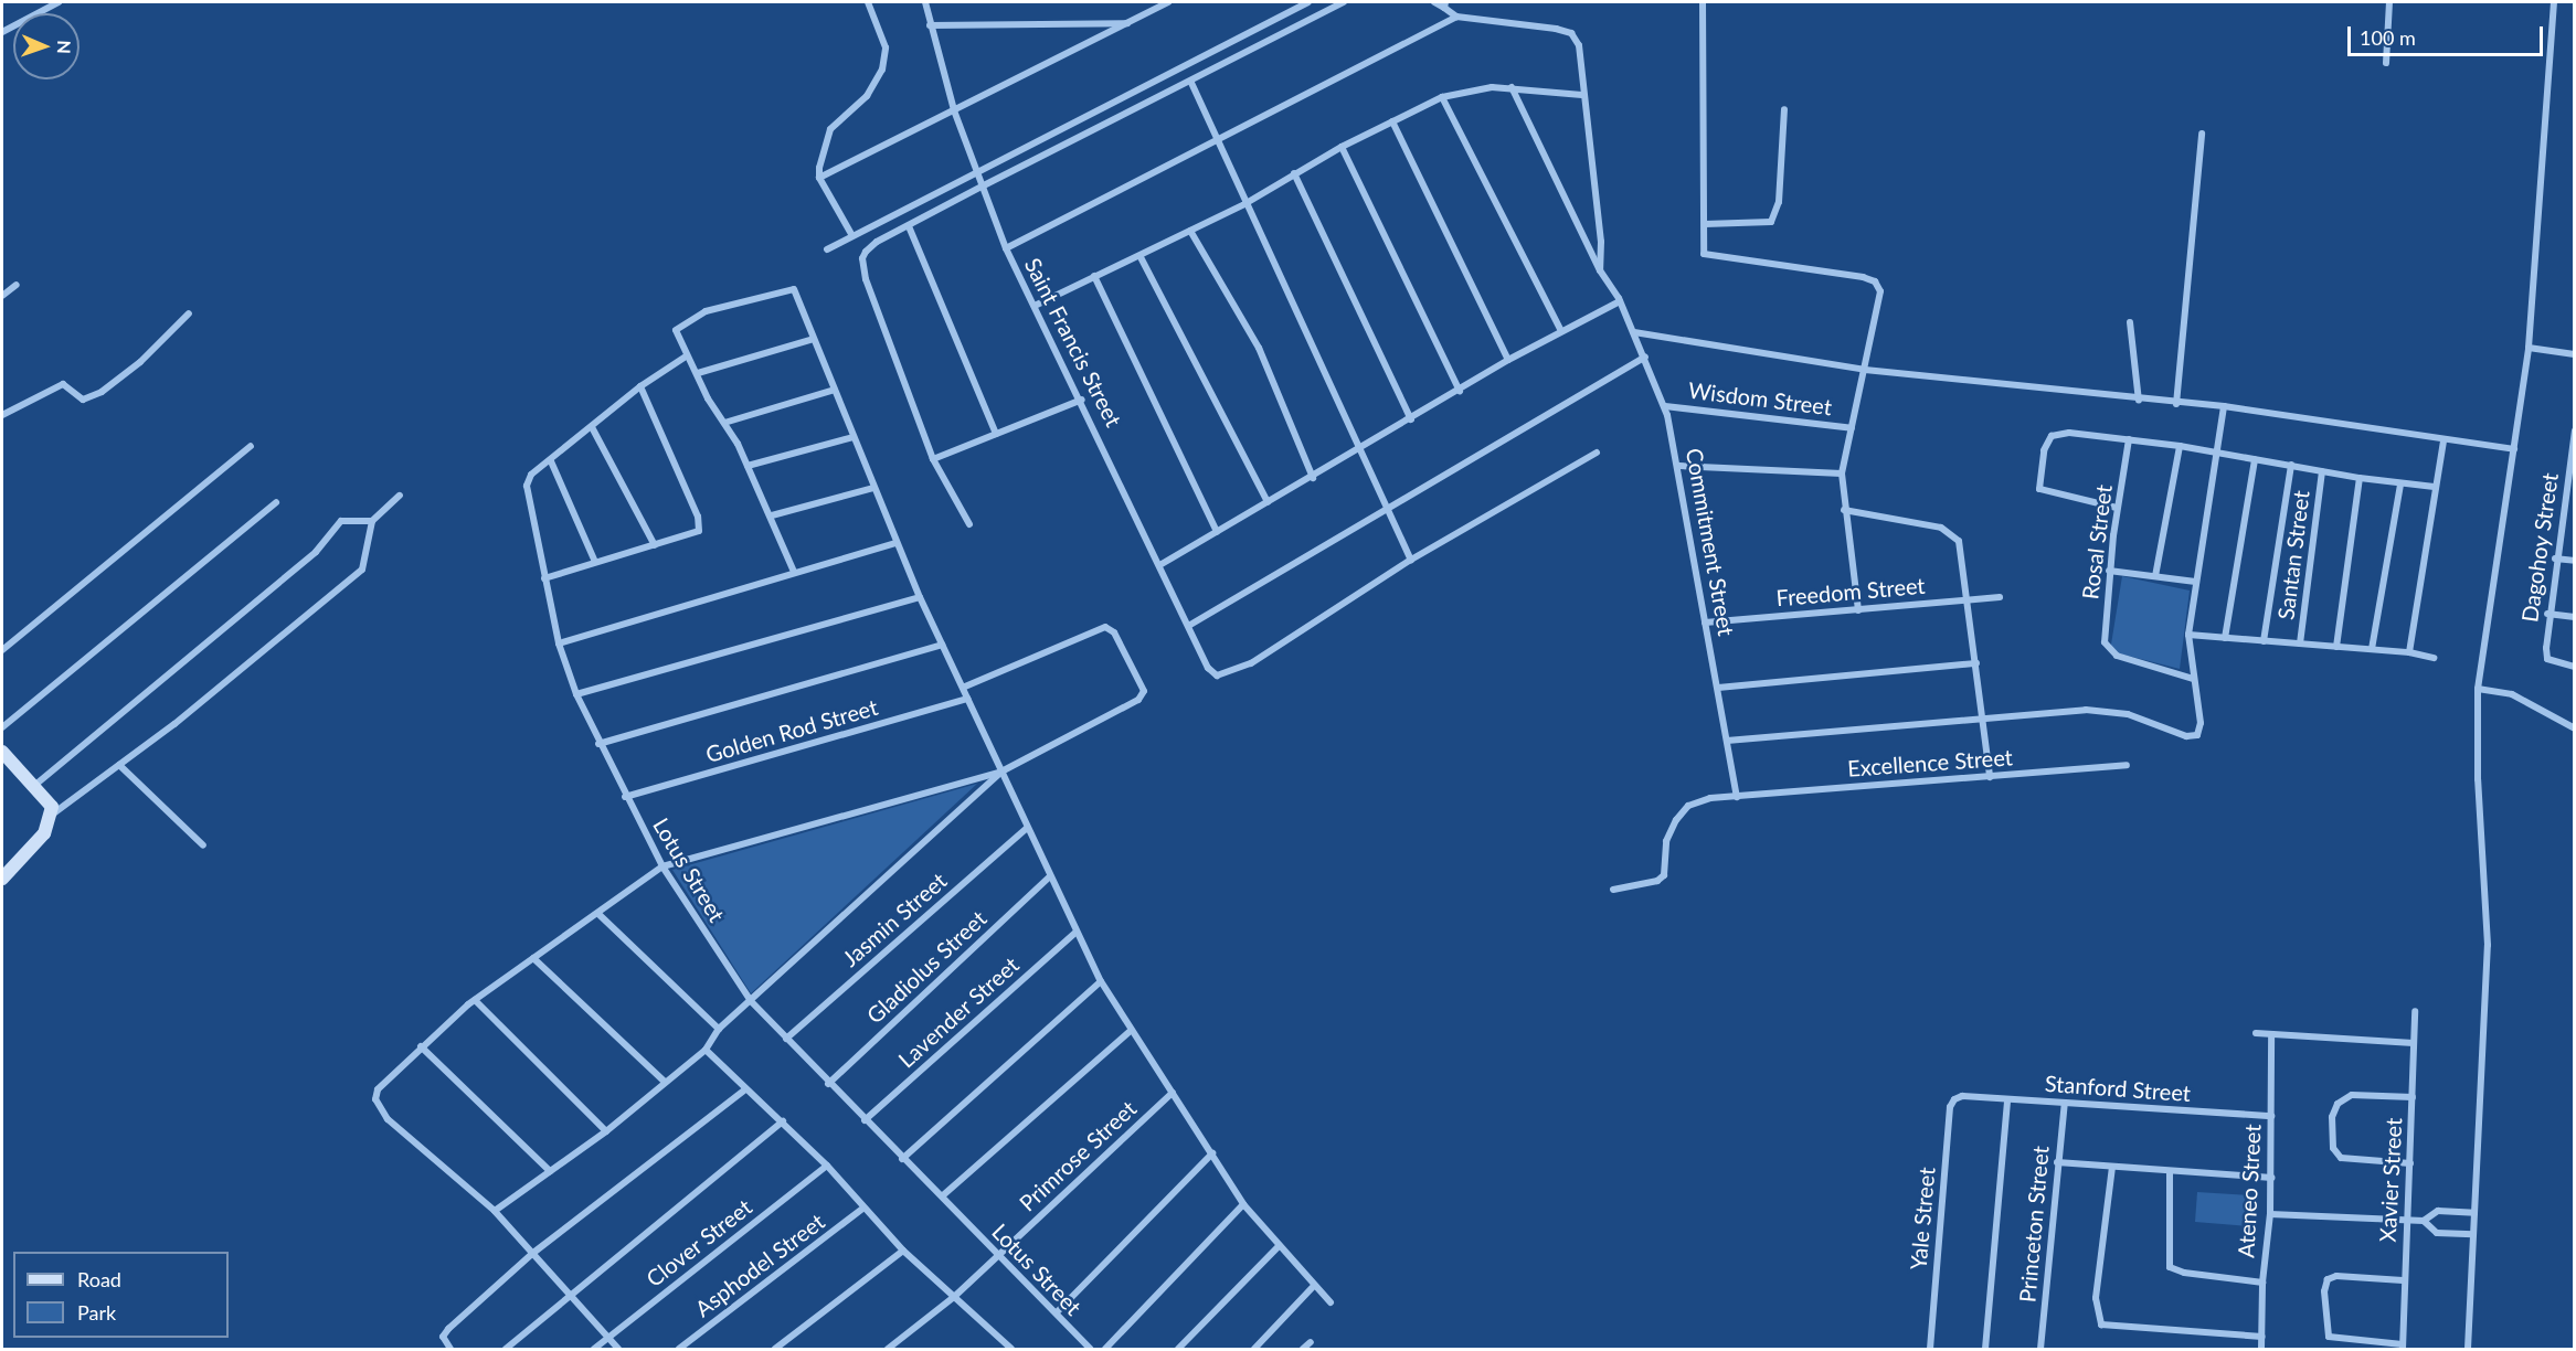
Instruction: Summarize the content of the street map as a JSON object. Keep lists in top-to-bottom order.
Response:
{
  "streets": {
    "street": [
      "Saint Francis Street",
      "Wisdom Street",
      "Commitment Street",
      "Rosal Street",
      "Dagohoy Street",
      "Santan Street",
      "Freedom Street",
      "Golden Rod Street",
      "Excellence Street",
      "Lotus Street",
      "Jasmin Street",
      "Gladiolus Street",
      "Lavender Street",
      "Stanford Street",
      "Primrose Street",
      "Xavier Street",
      "Ateneo Street",
      "Yale Street",
      "Princeton Street",
      "Clover Street",
      "Asphodel Street"
    ]
  },
  "crossings": [
    ["Wisdom Street", "Commitment Street"],
    ["Commitment Street", "Freedom Street"],
    ["Commitment Street", "Excellence Street"],
    ["Golden Rod Street", "Lotus Street"],
    ["Lotus Street", "Jasmin Street"],
    ["Lotus Street", "Gladiolus Street"],
    ["Lotus Street", "Lavender Street"],
    ["Lotus Street", "Primrose Street"],
    ["Stanford Street", "Ateneo Street"],
    ["Stanford Street", "Yale Street"],
    ["Stanford Street", "Princeton Street"]
  ],
  "legend": ["Road", "Park"],
  "scale_bar": "100 m",
  "north": "right"
}
